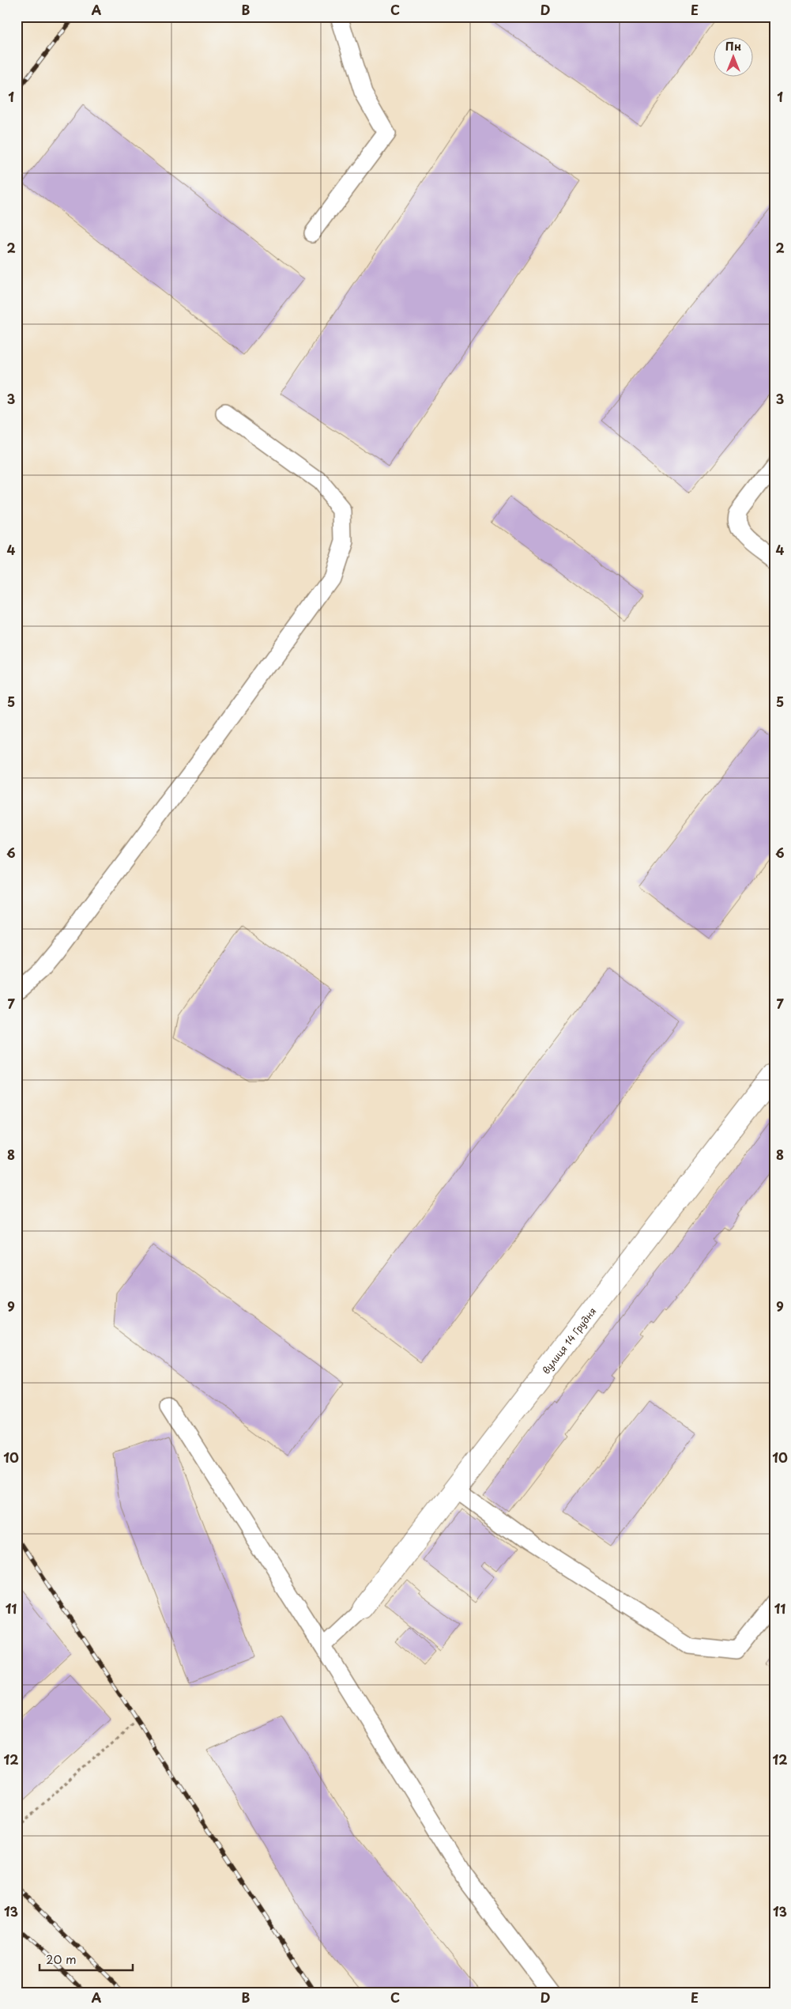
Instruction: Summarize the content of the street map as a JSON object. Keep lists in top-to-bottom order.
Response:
{
  "streets": {
    "street": ["вулиця 14 Грудня"]
  },
  "scale_bar": "20 m",
  "north": "top",
  "grid": {
    "columns": [
      "A",
      "B",
      "C",
      "D",
      "E"
    ],
    "rows": [
      "1",
      "2",
      "3",
      "4",
      "5",
      "6",
      "7",
      "8",
      "9",
      "10",
      "11",
      "12",
      "13"
    ]
  }
}
